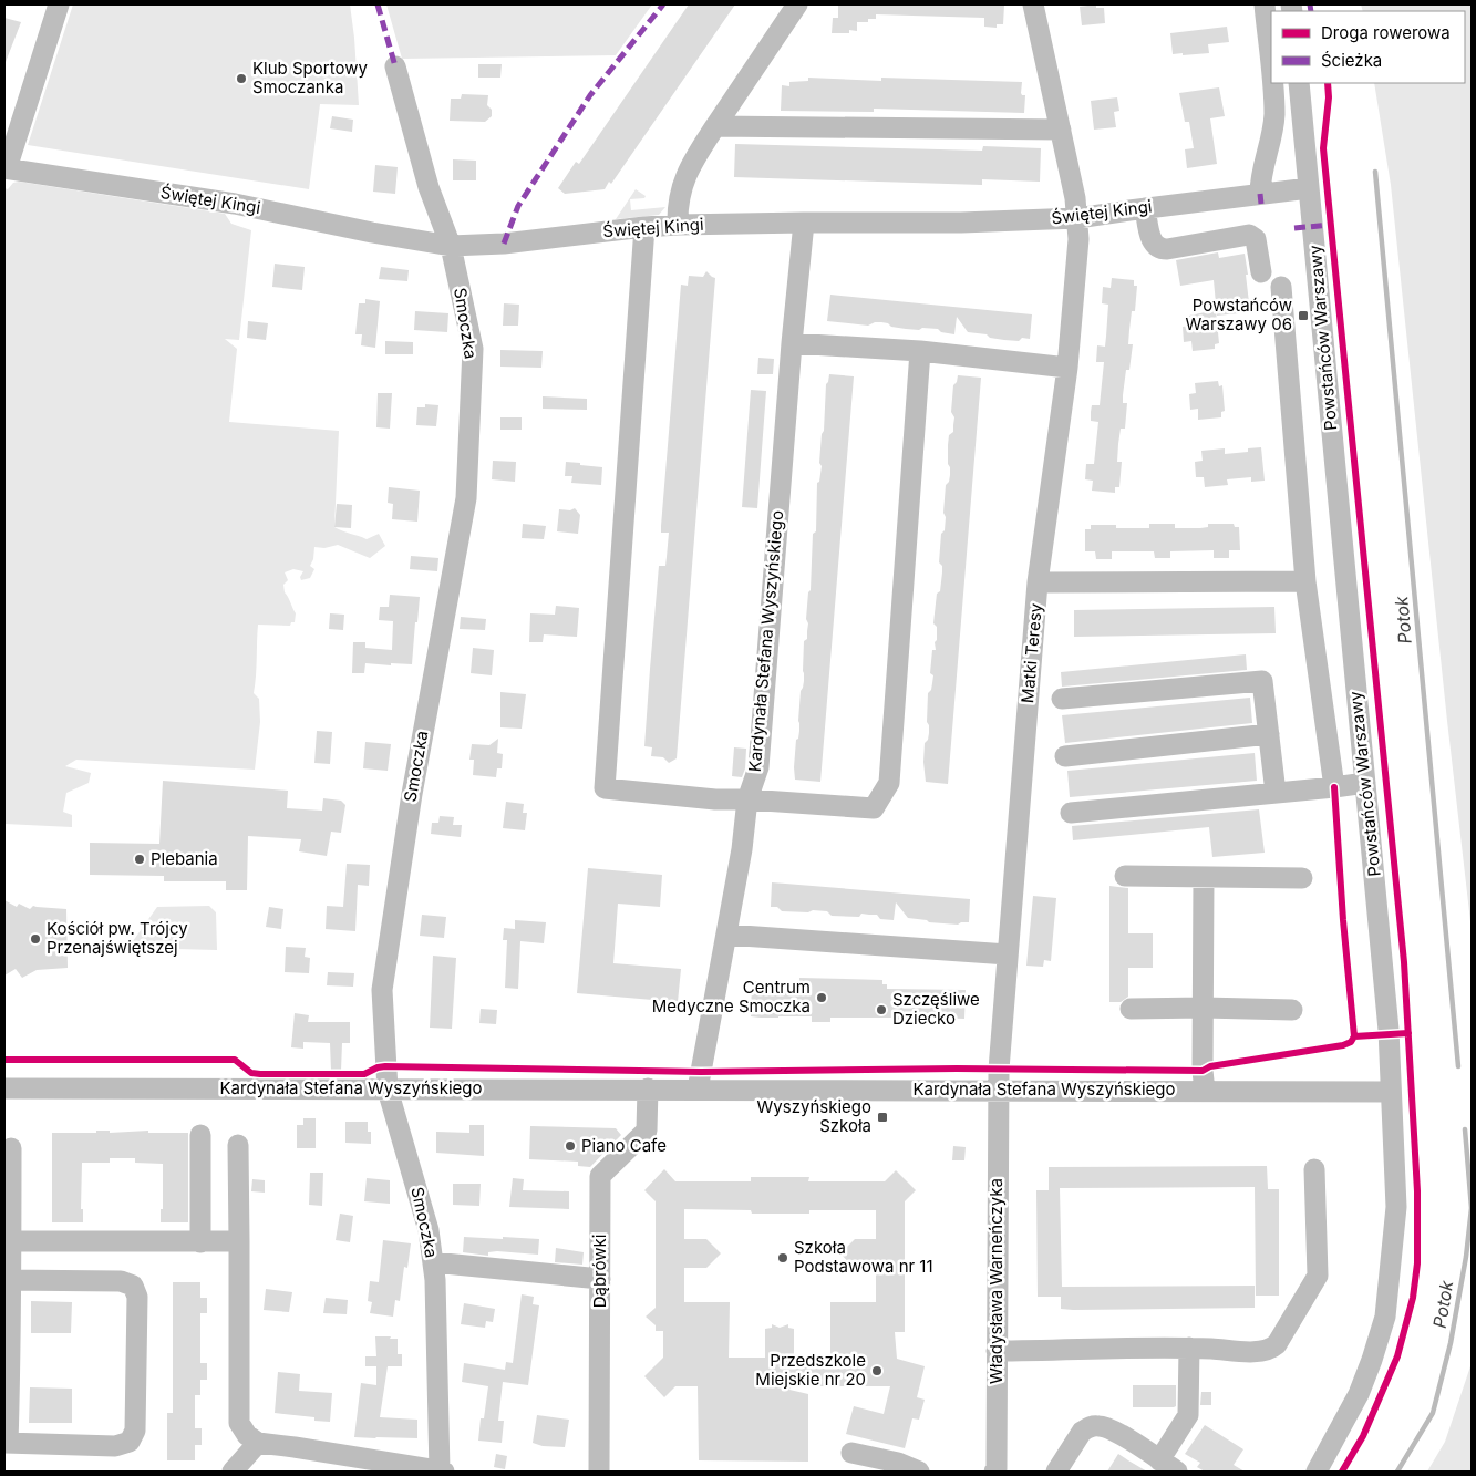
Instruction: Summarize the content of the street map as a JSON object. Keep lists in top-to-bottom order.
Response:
{
  "streets": {
    "street": [
      "Świętej Kingi",
      "Smoczka",
      "Powstańców Warszawy",
      "Kardynała Stefana Wyszyńskiego",
      "Matki Teresy",
      "Dąbrówki",
      "Władysława Warneńczyka"
    ]
  },
  "crossings": [
    ["Świętej Kingi", "Smoczka"],
    ["Świętej Kingi", "Powstańców Warszawy"],
    ["Świętej Kingi", "Kardynała Stefana Wyszyńskiego"],
    ["Świętej Kingi", "Matki Teresy"],
    ["Smoczka", "Kardynała Stefana Wyszyńskiego"],
    ["Powstańców Warszawy", "Kardynała Stefana Wyszyńskiego"],
    ["Kardynała Stefana Wyszyńskiego", "Matki Teresy"],
    ["Kardynała Stefana Wyszyńskiego", "Dąbrówki"],
    ["Kardynała Stefana Wyszyńskiego", "Władysława Warneńczyka"],
    ["Matki Teresy", "Władysława Warneńczyka"]
  ],
  "water": ["Potok"],
  "places": {
    "other": [
      "Klub Sportowy Smoczanka",
      "Plebania",
      "Kościół pw. Trójcy Przenajświętszej",
      "Centrum Medyczne Smoczka",
      "Szczęśliwe Dziecko",
      "Piano Cafe",
      "Szkoła Podstawowa nr 11",
      "Przedszkole Miejskie nr 20"
    ],
    "transit": ["Powstańców Warszawy 06", "Wyszyńskiego Szkoła"]
  },
  "legend": ["Droga rowerowa", "Ścieżka"]
}
